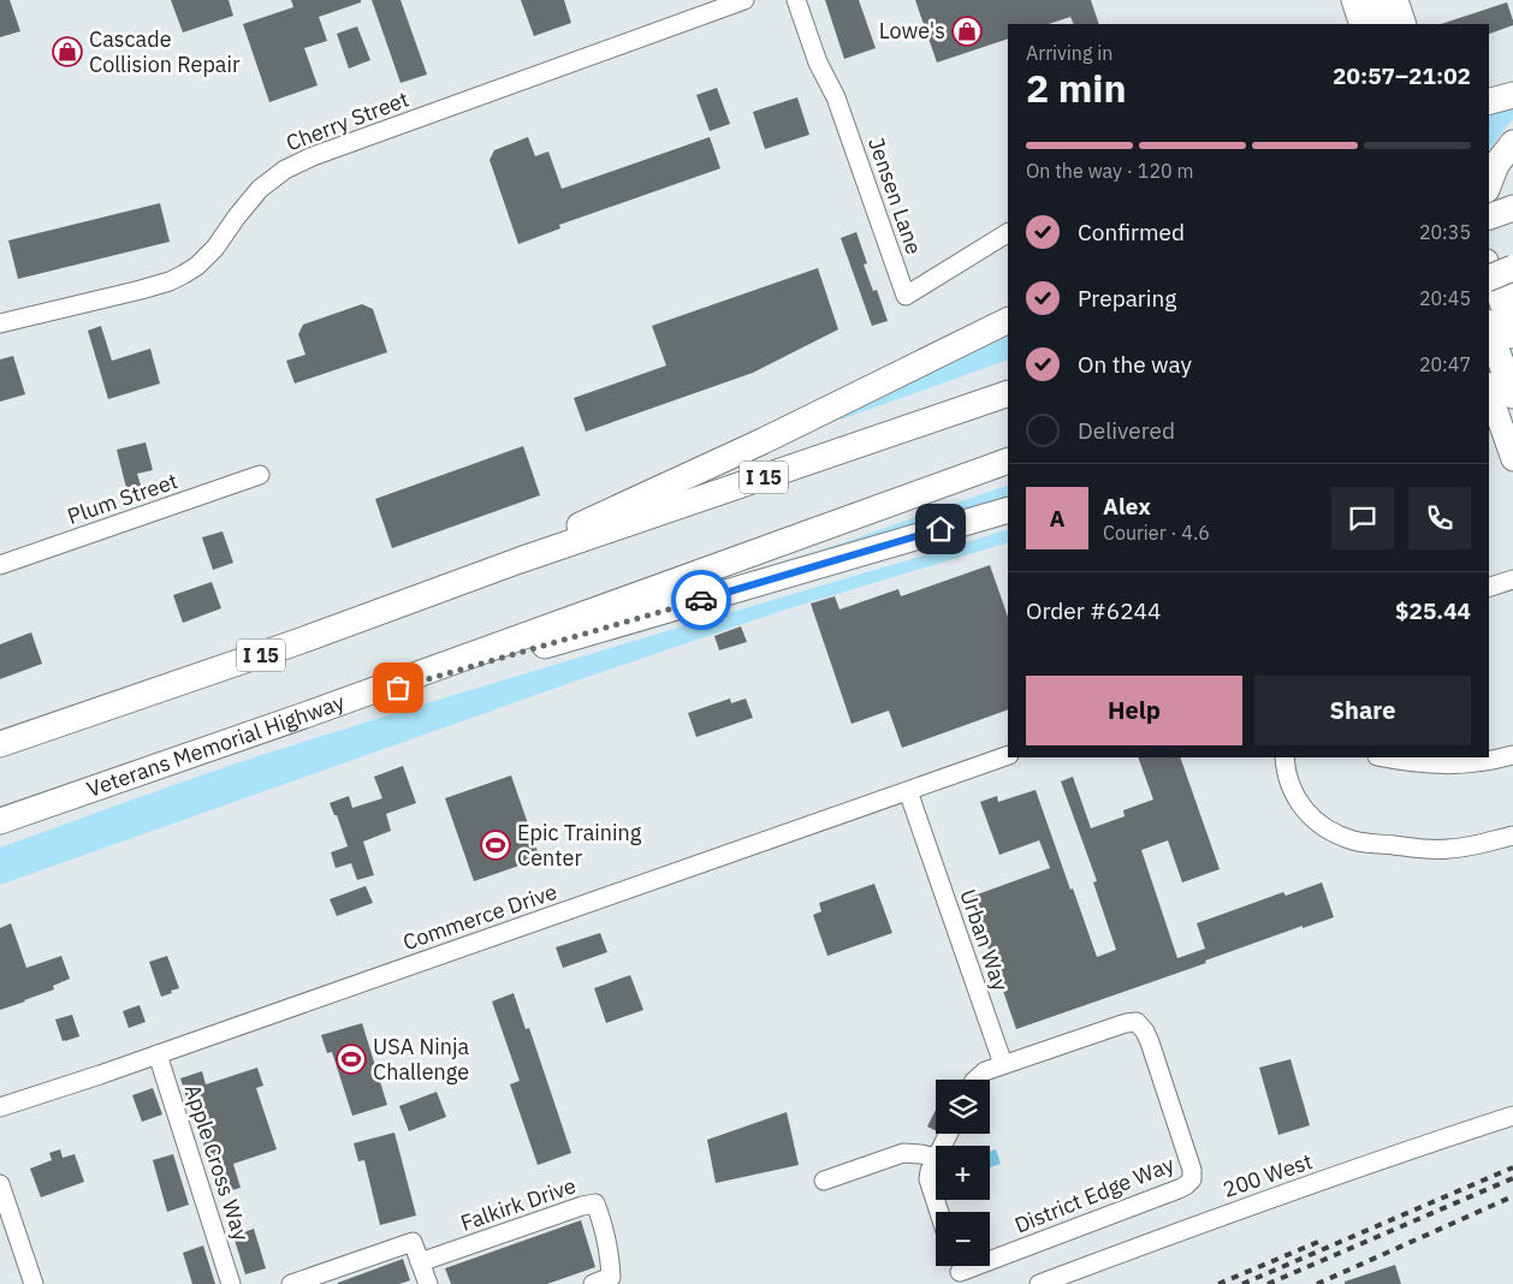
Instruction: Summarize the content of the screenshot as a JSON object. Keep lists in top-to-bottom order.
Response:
{
  "streets": {
    "highway": ["I 15", "Veterans Memorial Highway"],
    "street": [
      "Cherry Street",
      "Jensen Lane",
      "Plum Street",
      "Commerce Drive",
      "Urban Way",
      "Apple Cross Way",
      "200 West",
      "District Edge Way",
      "Falkirk Drive"
    ]
  },
  "crossings": [
    ["Commerce Drive", "Urban Way"],
    ["Commerce Drive", "Apple Cross Way"],
    ["Urban Way", "District Edge Way"]
  ],
  "places": {
    "shop": ["Lowe's", "Cascade Collision Repair"],
    "sports": ["Epic Training Center", "USA Ninja Challenge"]
  },
  "page": {
    "heading": ["2 min", "Arriving in", "20:57–21:02"],
    "panel": [
      "Alex",
      "Courier · 4.6",
      "Order #6244",
      "$25.44"
    ],
    "bar": "On the way · 120 m",
    "list": [
      ["Confirmed", "20:35"],
      ["Preparing", "20:45"],
      ["On the way", "20:47"],
      "Delivered"
    ],
    "round": "A",
    "buttons": ["Help", "Share"],
    "map_buttons": ["+", "−"]
  }
}
